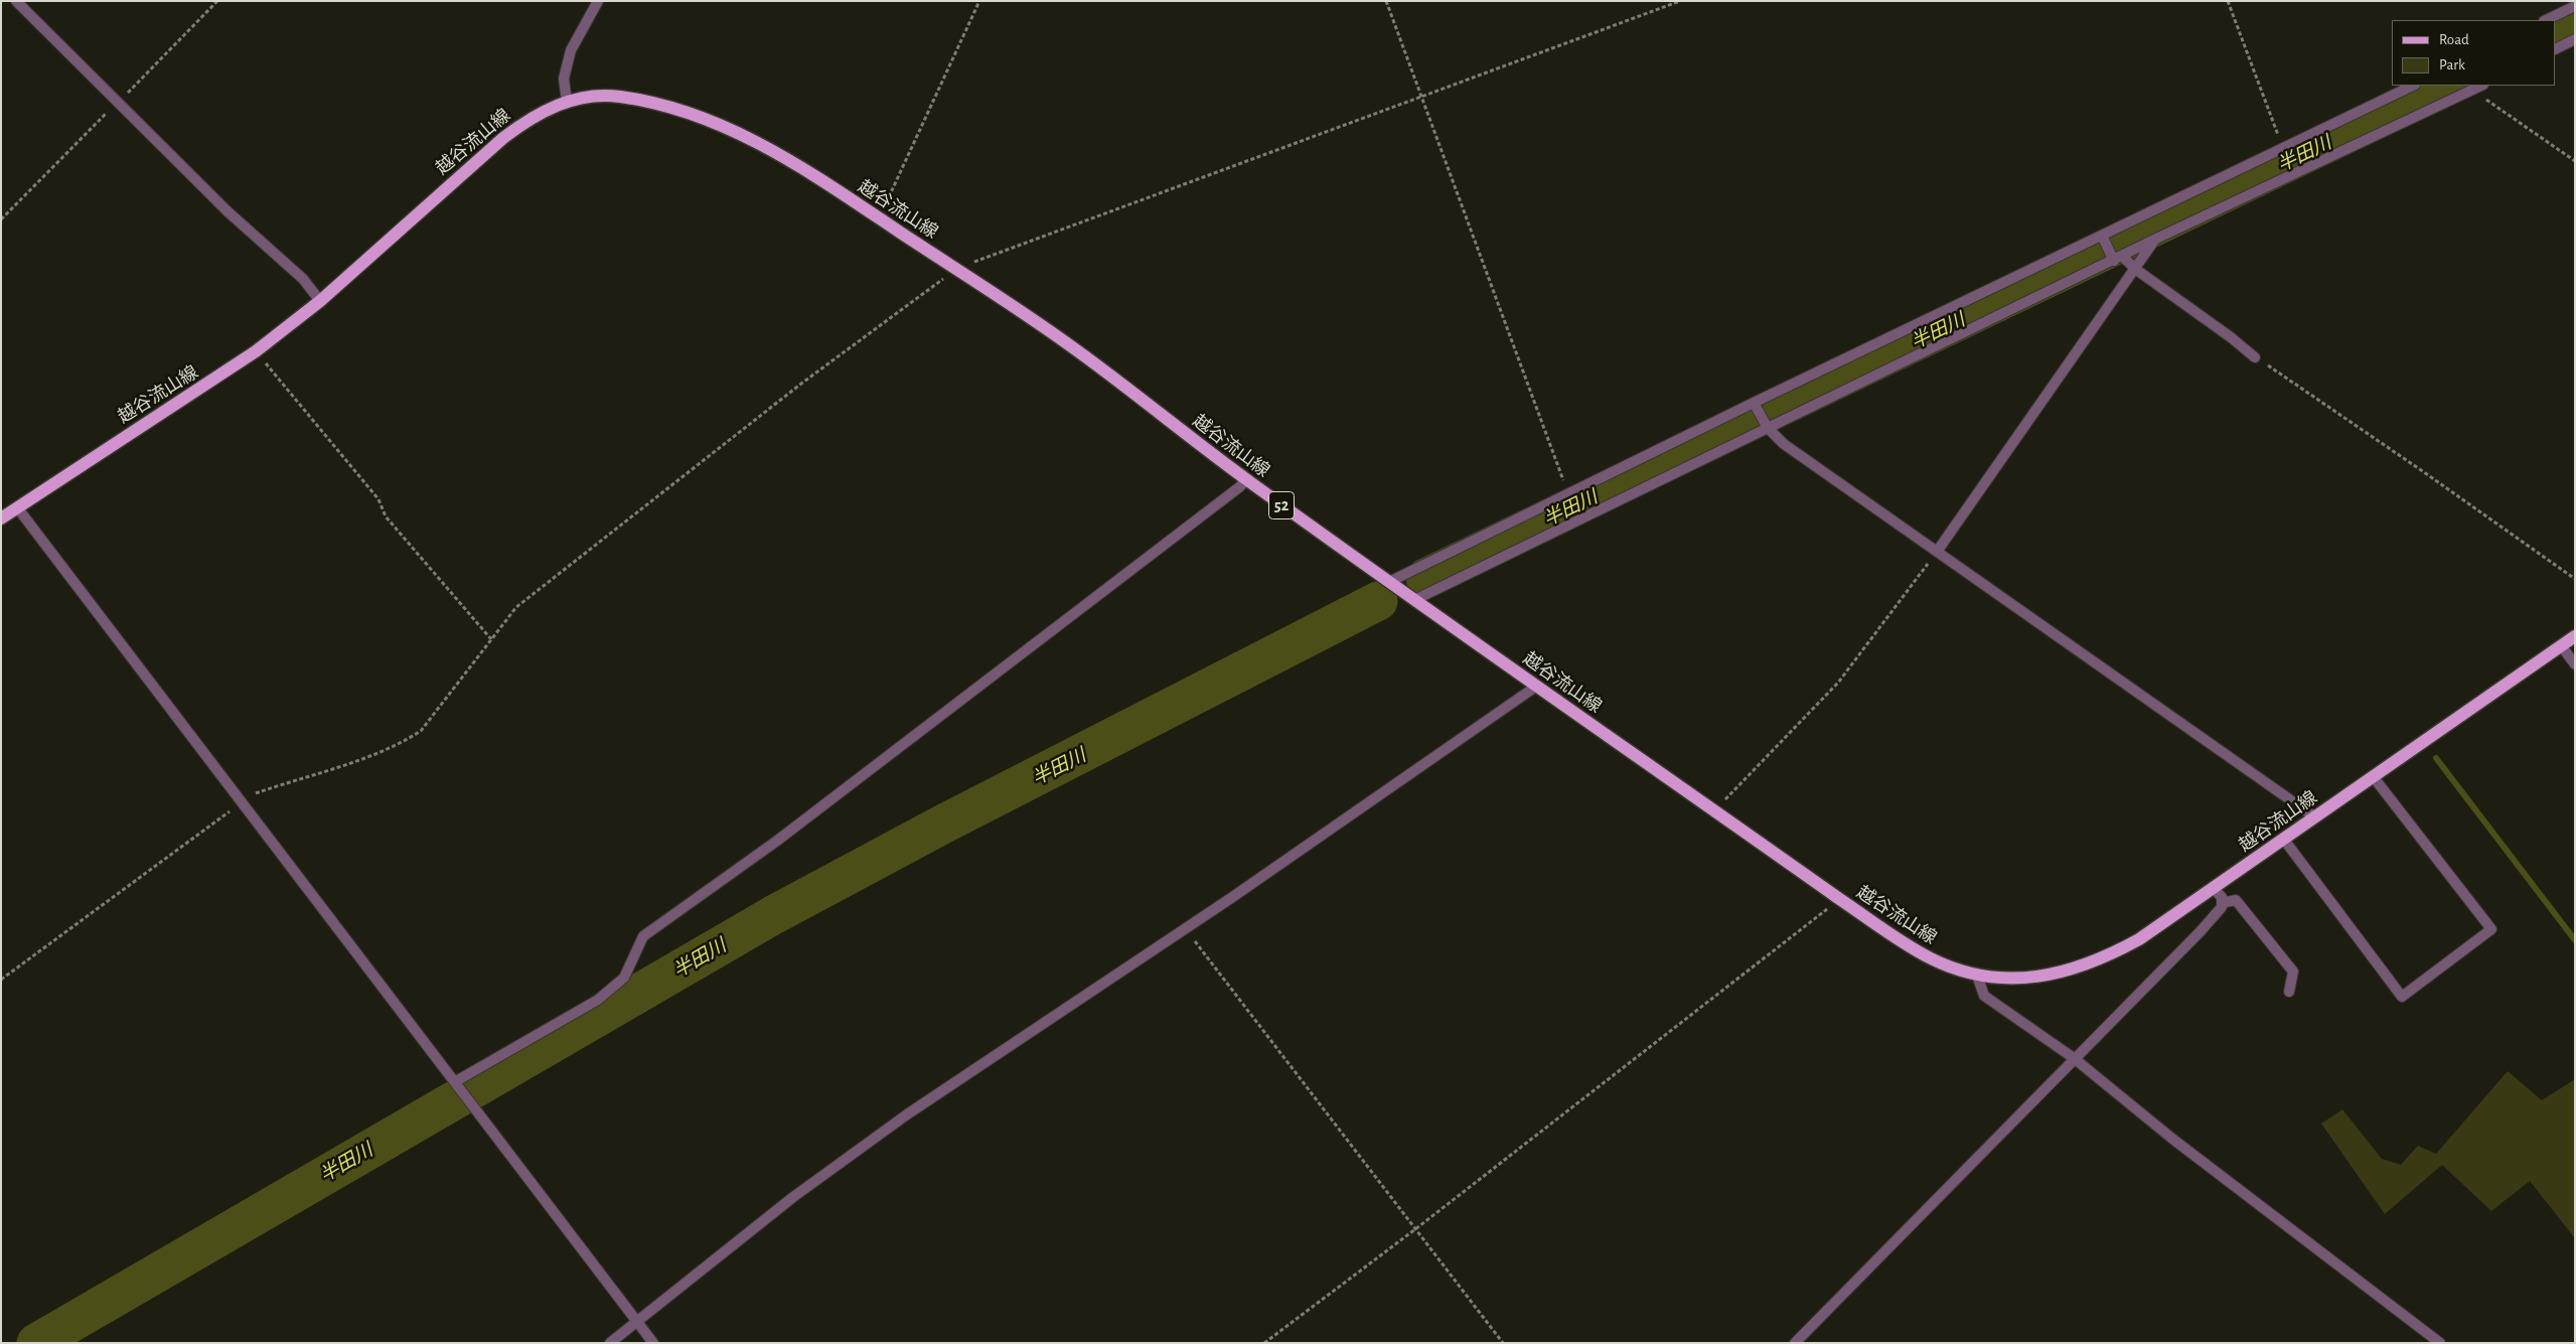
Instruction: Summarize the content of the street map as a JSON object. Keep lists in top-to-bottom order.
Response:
{
  "streets": {
    "main road": ["越谷流山線", "52"]
  },
  "water": ["半田川"],
  "legend": ["Road", "Park"]
}
